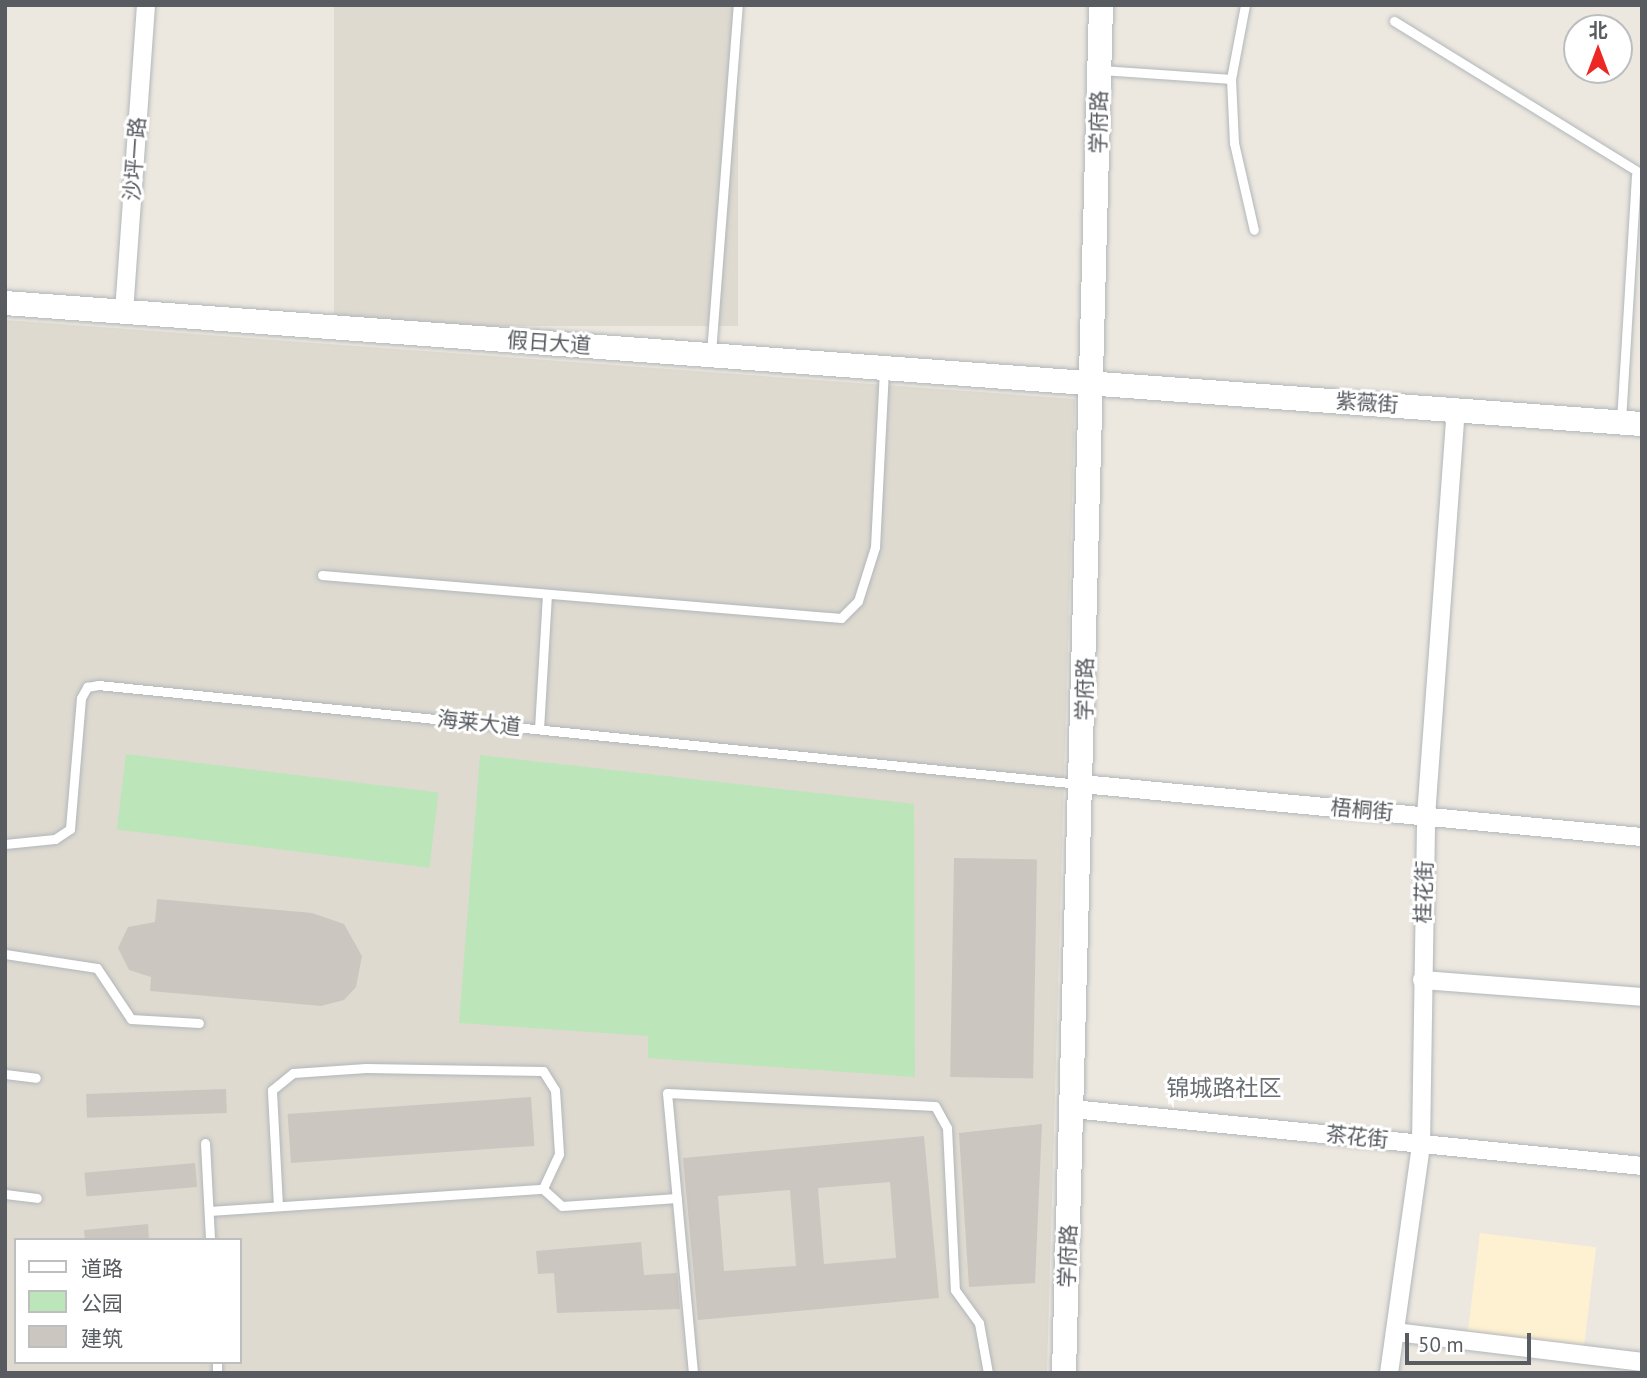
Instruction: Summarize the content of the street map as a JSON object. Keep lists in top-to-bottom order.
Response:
{
  "streets": {
    "street": [
      "学府路",
      "沙坪一路",
      "假日大道",
      "紫薇街",
      "梧桐街",
      "桂花街",
      "茶花街"
    ],
    "lane": ["海莱大道"]
  },
  "crossings": [
    ["学府路", "假日大道"],
    ["学府路", "紫薇街"],
    ["学府路", "海莱大道"],
    ["学府路", "梧桐街"],
    ["学府路", "茶花街"],
    ["沙坪一路", "假日大道"],
    ["假日大道", "紫薇街"],
    ["紫薇街", "桂花街"],
    ["海莱大道", "梧桐街"],
    ["梧桐街", "桂花街"],
    ["桂花街", "茶花街"]
  ],
  "districts": ["锦城路社区"],
  "legend": ["道路", "公园", "建筑"],
  "scale_bar": "50 m",
  "north": "top"
}
